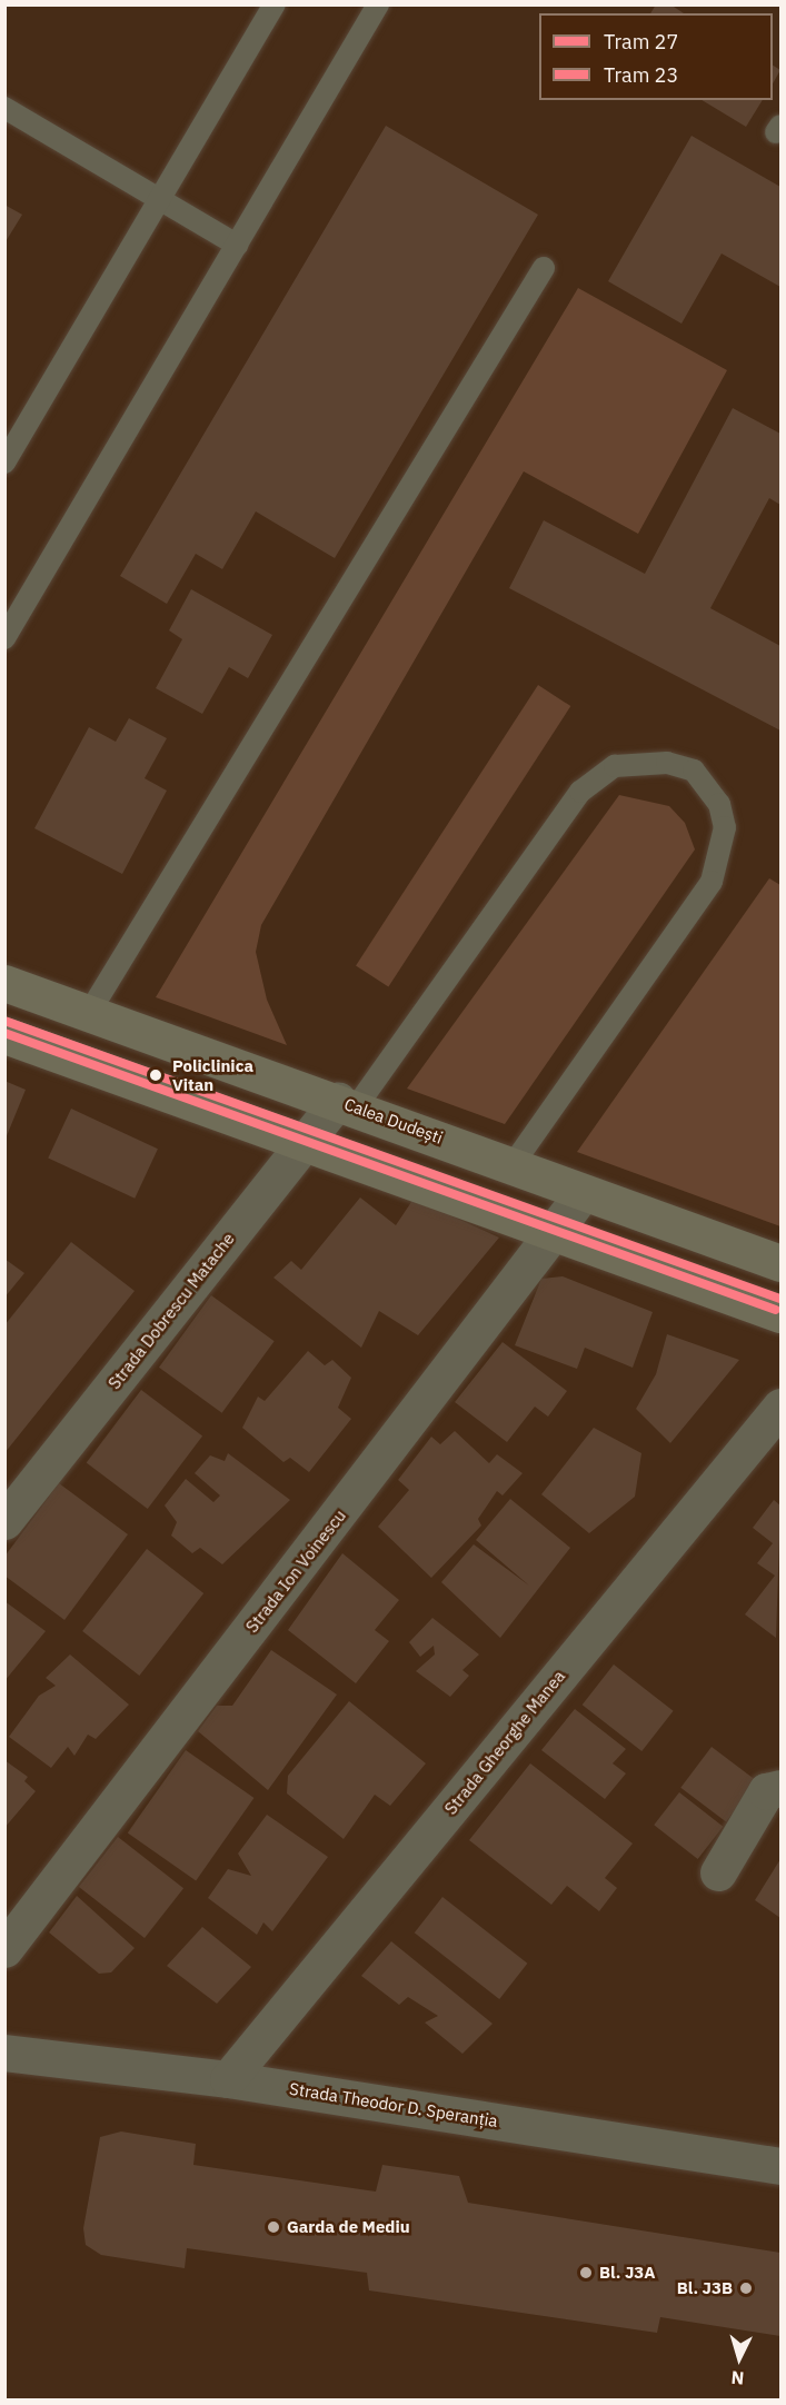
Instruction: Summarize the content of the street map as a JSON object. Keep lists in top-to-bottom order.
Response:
{
  "streets": {
    "main road": ["Calea Dudești"],
    "street": [
      "Strada Dobrescu Matache",
      "Strada Ion Voinescu",
      "Strada Gheorghe Manea",
      "Strada Theodor D. Speranția"
    ]
  },
  "crossings": [
    ["Calea Dudești", "Strada Dobrescu Matache"],
    ["Calea Dudești", "Strada Ion Voinescu"],
    ["Strada Gheorghe Manea", "Strada Theodor D. Speranția"]
  ],
  "places": [
    "Policlinica Vitan",
    "Garda de Mediu",
    "Bl. J3A",
    "Bl. J3B"
  ],
  "lines": ["tram line 27", "tram line 23"],
  "legend": ["Tram 27", "Tram 23"],
  "north": "bottom"
}
